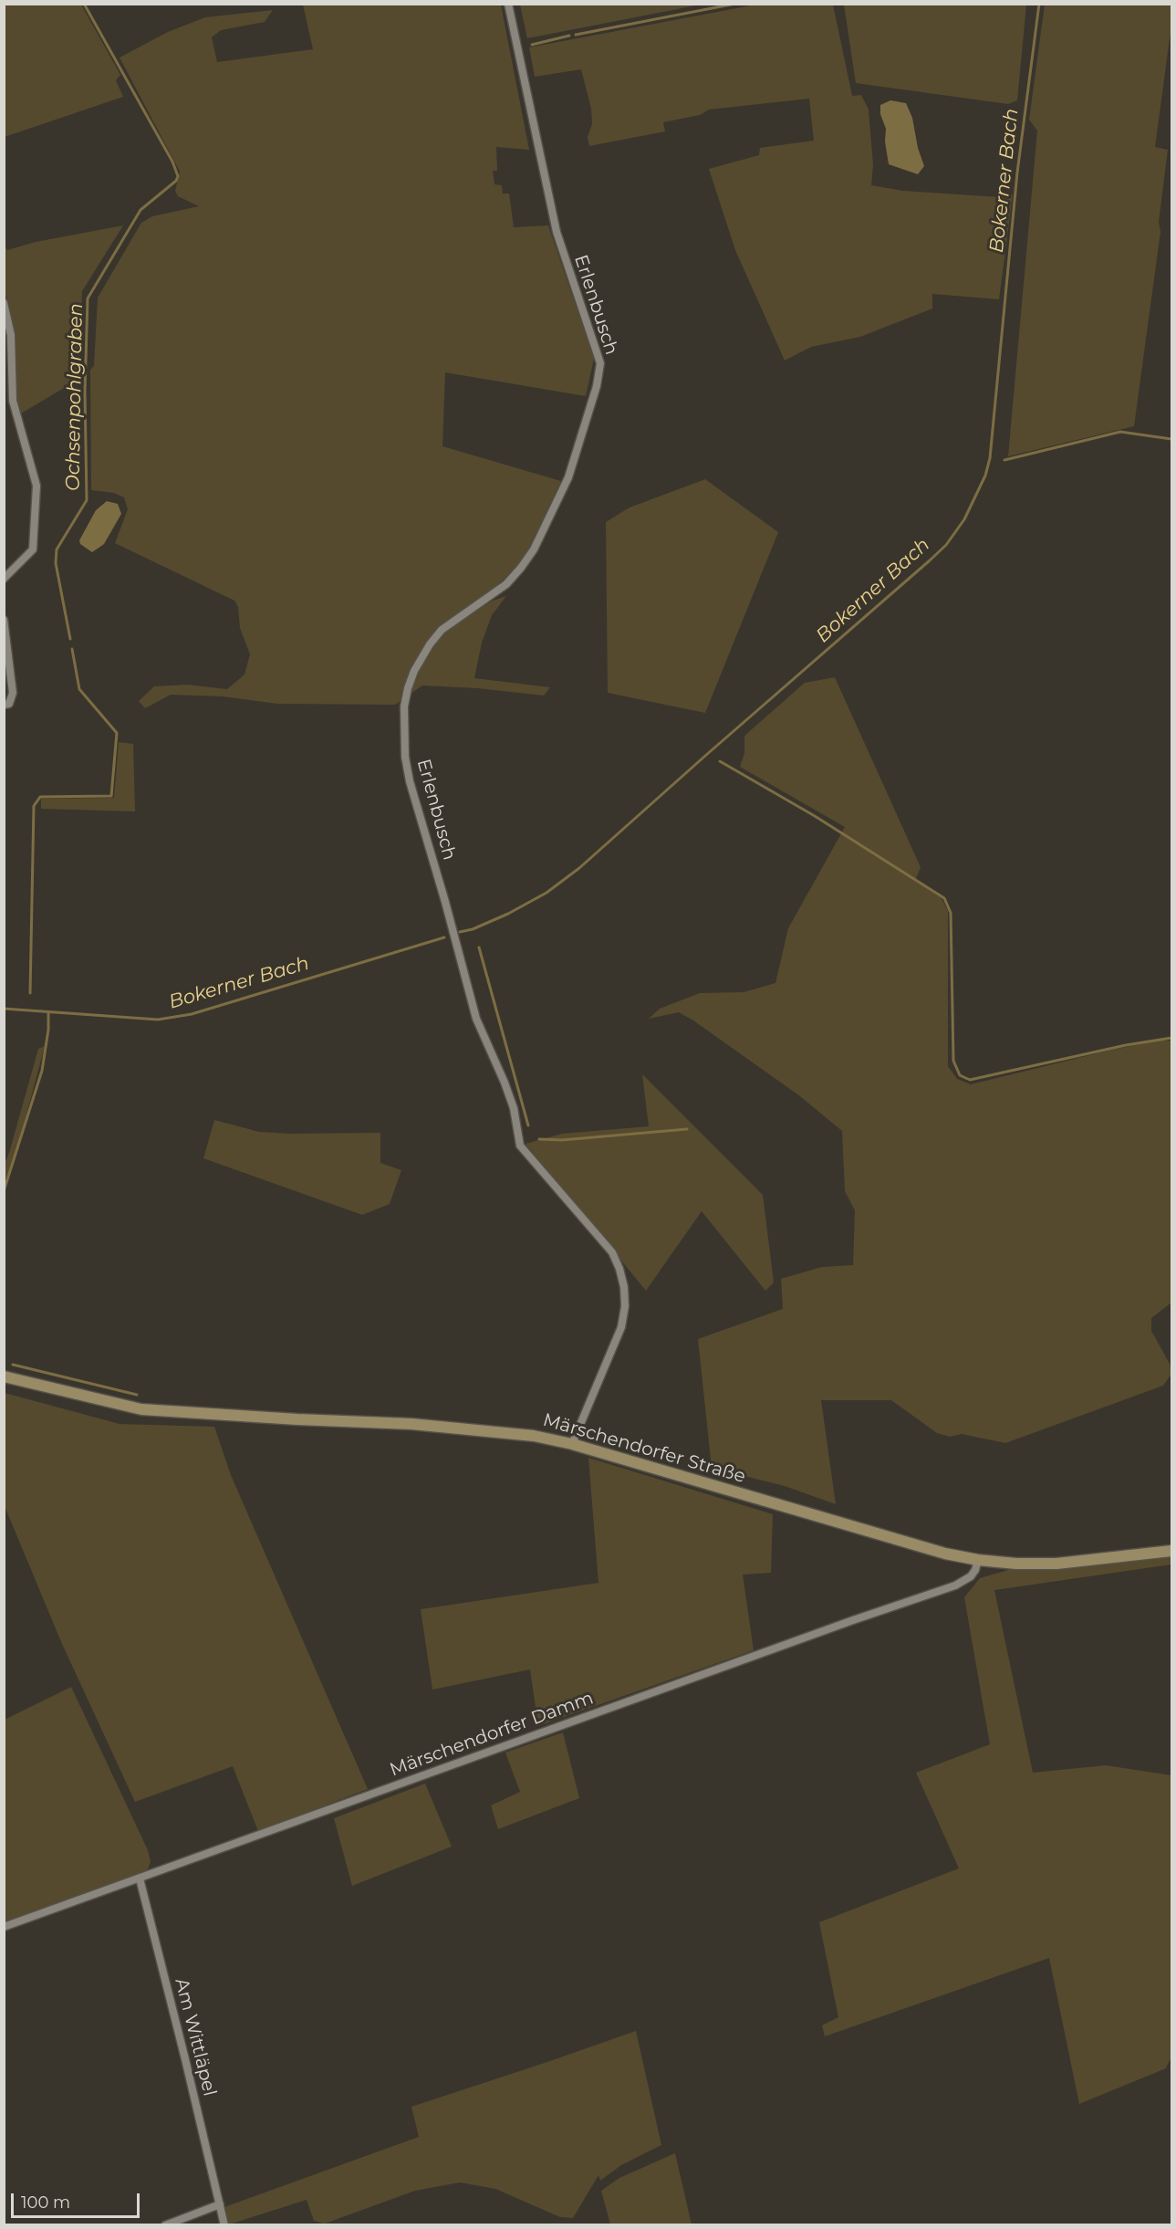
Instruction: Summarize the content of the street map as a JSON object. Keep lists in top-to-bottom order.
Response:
{
  "streets": {
    "street": [
      "Erlenbusch",
      "Märschendorfer Straße",
      "Märschendorfer Damm",
      "Am Wittläpel"
    ]
  },
  "crossings": [
    ["Erlenbusch", "Märschendorfer Straße"],
    ["Märschendorfer Straße", "Märschendorfer Damm"],
    ["Märschendorfer Damm", "Am Wittläpel"]
  ],
  "water": ["Bokerner Bach", "Ochsenpohlgraben"],
  "scale_bar": "100 m"
}
